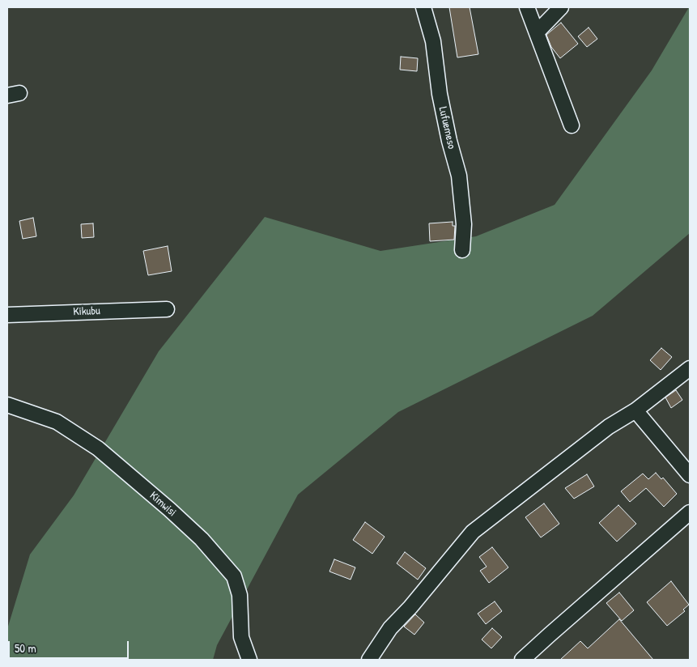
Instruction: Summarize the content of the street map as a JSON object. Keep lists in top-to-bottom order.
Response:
{
  "streets": {
    "street": ["Lufuemeso", "Kikubu", "Kimwisi"]
  },
  "scale_bar": "50 m"
}
